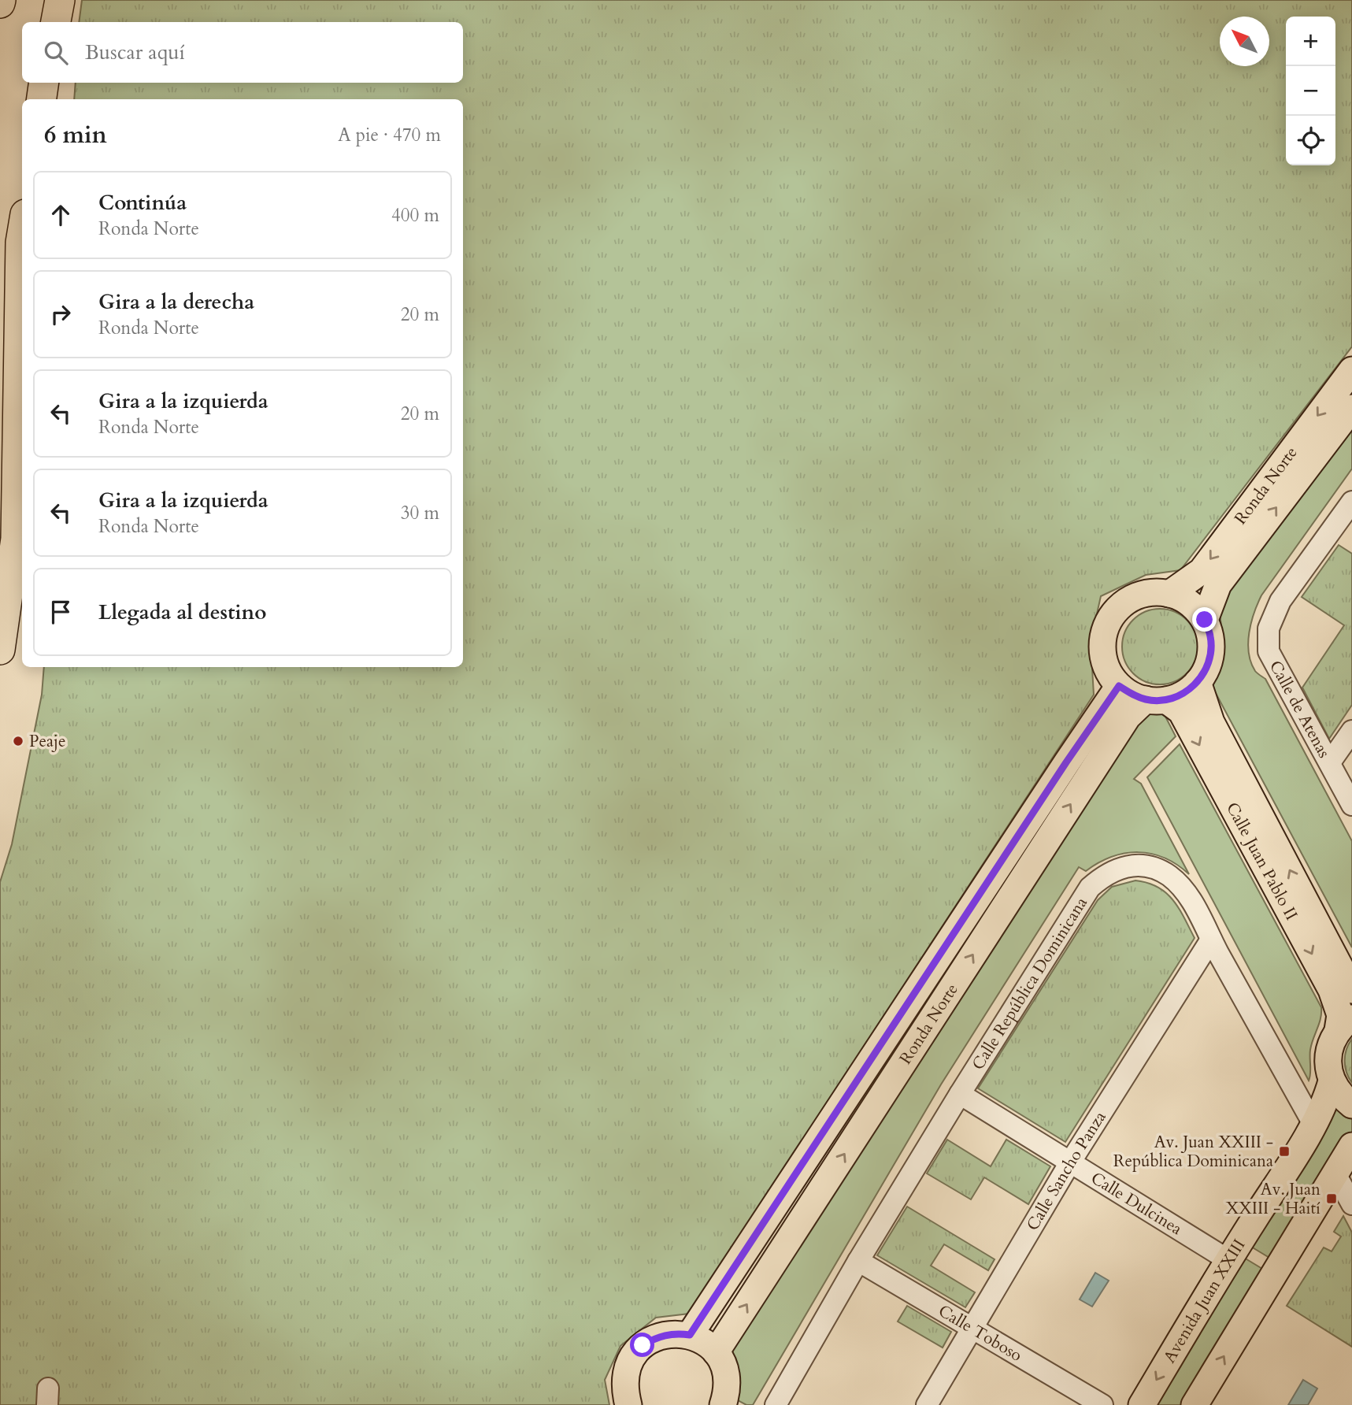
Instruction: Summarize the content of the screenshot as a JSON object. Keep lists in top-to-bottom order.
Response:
{
  "streets": {
    "main road": ["Ronda Norte", "Calle Juan Pablo II", "Avenida Juan XXIII"],
    "street": [
      "Calle de Atenas",
      "Calle República Dominicana",
      "Calle Sancho Panza",
      "Calle Dulcinea",
      "Calle Toboso"
    ]
  },
  "crossings": [
    ["Ronda Norte", "Calle Juan Pablo II"],
    ["Calle República Dominicana", "Calle Sancho Panza"],
    ["Calle República Dominicana", "Calle Dulcinea"],
    ["Calle República Dominicana", "Avenida Juan XXIII"],
    ["Calle República Dominicana", "Calle Toboso"],
    ["Calle Sancho Panza", "Calle Dulcinea"],
    ["Calle Sancho Panza", "Calle Toboso"],
    ["Calle Dulcinea", "Avenida Juan XXIII"]
  ],
  "places": {
    "other": ["Peaje"],
    "transit": ["Av. Juan XXIII - República Dominicana", "Av. Juan XXIII - Haití"]
  },
  "north": "top left",
  "page": {
    "map_buttons": ["+", "−"],
    "search": "Buscar aquí",
    "heading": ["6 min", "A pie · 470 m"],
    "list": [
      ["Continúa", "Ronda Norte", "400 m"],
      ["Gira a la derecha", "Ronda Norte", "20 m"],
      ["Gira a la izquierda", "Ronda Norte", "20 m"],
      ["Gira a la izquierda", "Ronda Norte", "30 m"],
      "Llegada al destino"
    ]
  }
}
